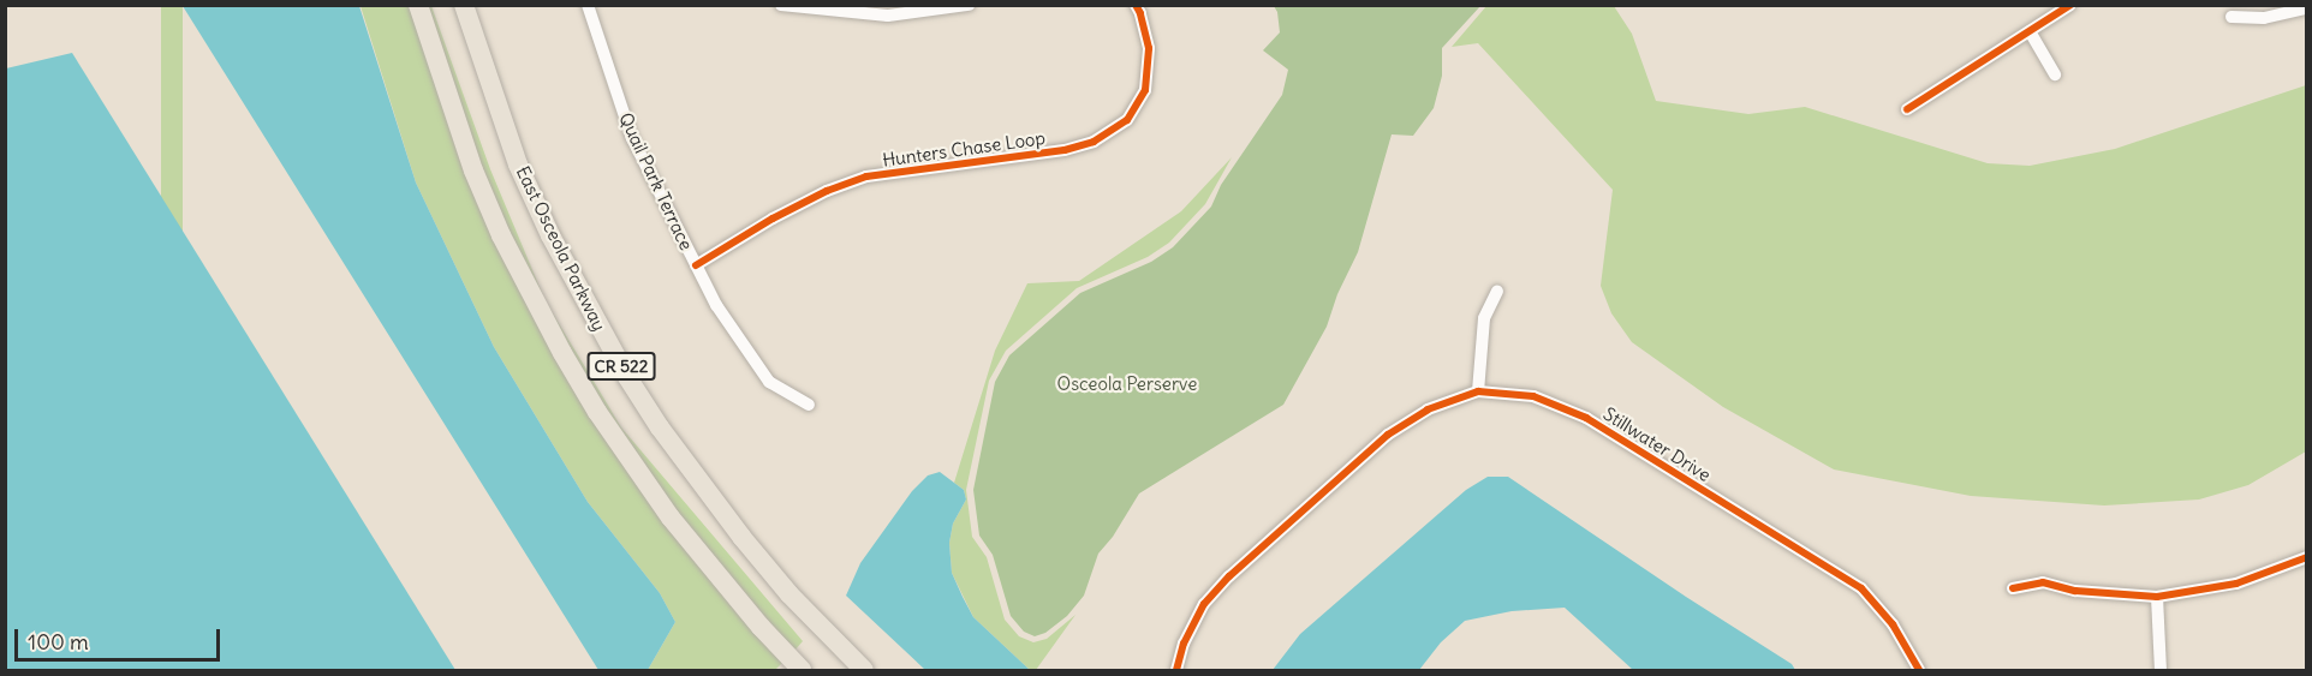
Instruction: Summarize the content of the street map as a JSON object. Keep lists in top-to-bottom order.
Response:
{
  "streets": {
    "main road": ["East Osceola Parkway", "CR 522"],
    "street": ["Hunters Chase Loop", "Quail Park Terrace", "Stillwater Drive"]
  },
  "crossings": [
    ["Hunters Chase Loop", "Quail Park Terrace"]
  ],
  "parks": ["Osceola Perserve"],
  "scale_bar": "100 m"
}
